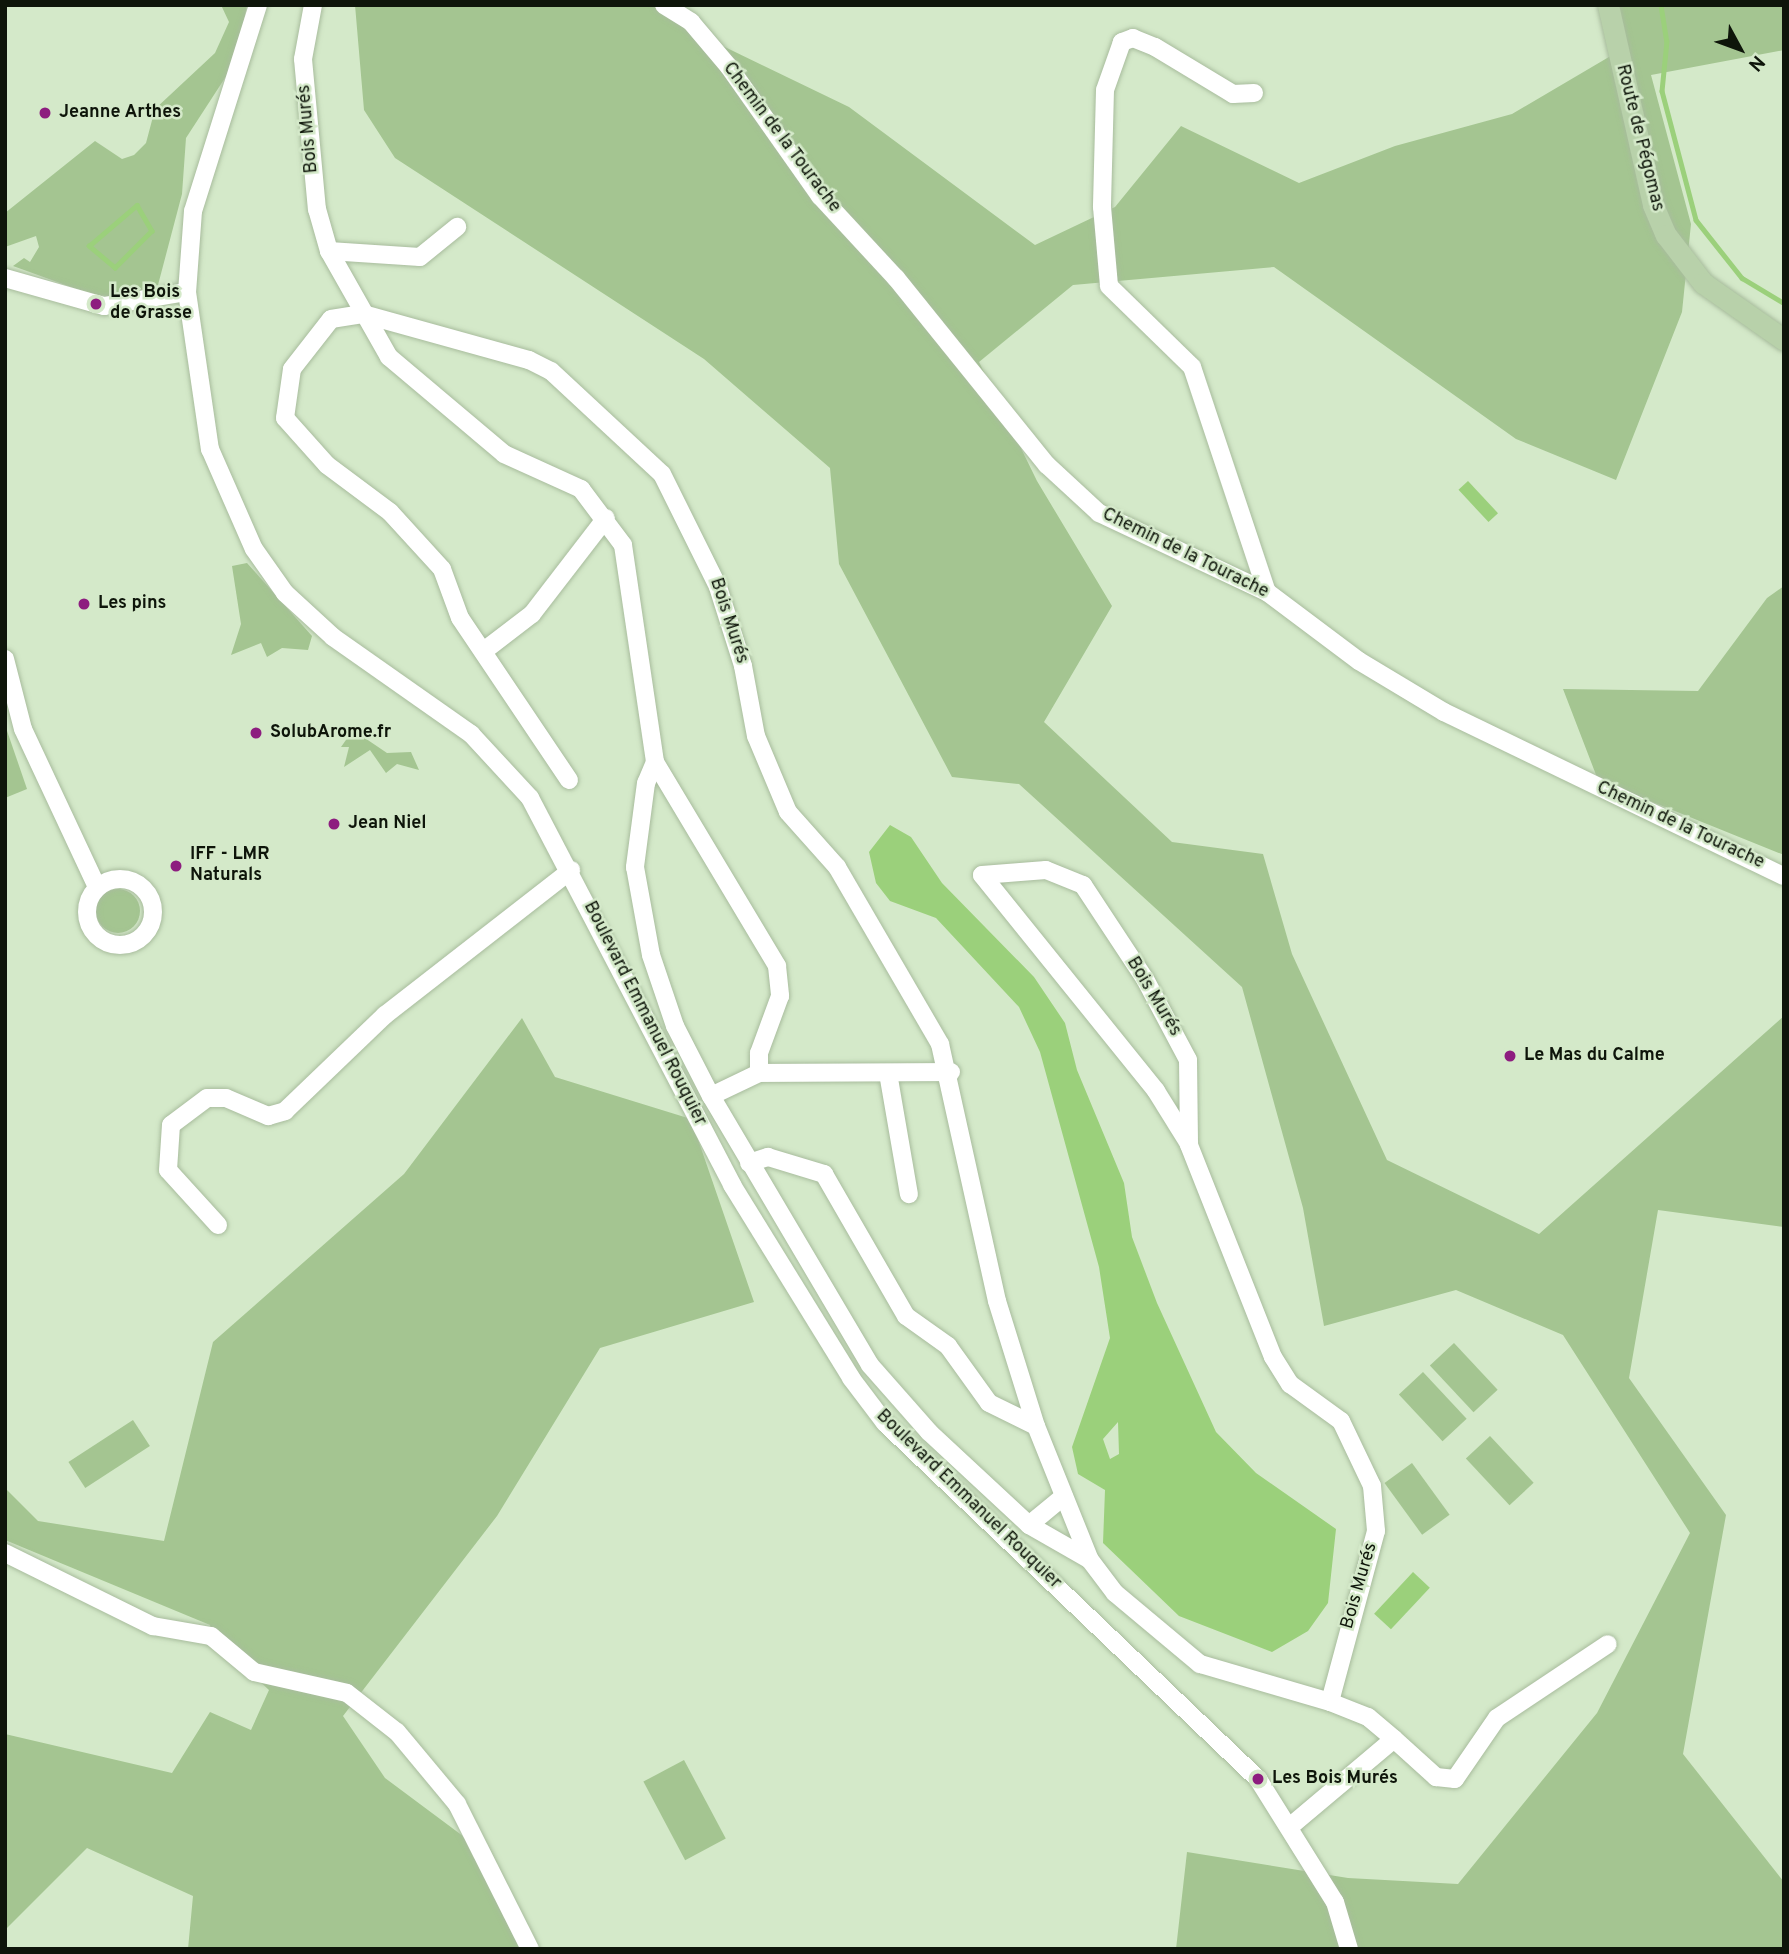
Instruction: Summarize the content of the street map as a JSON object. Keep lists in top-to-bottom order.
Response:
{
  "streets": {
    "main road": ["Route de Pégomas"],
    "street": ["Bois Murés", "Chemin de la Tourache", "Boulevard Emmanuel Rouquier"]
  },
  "places": [
    "Jeanne Arthes",
    "Les Bois de Grasse",
    "Les pins",
    "SolubArome.fr",
    "Jean Niel",
    "IFF - LMR Naturals",
    "Le Mas du Calme",
    "Les Bois Murés"
  ],
  "north": "bottom right"
}
